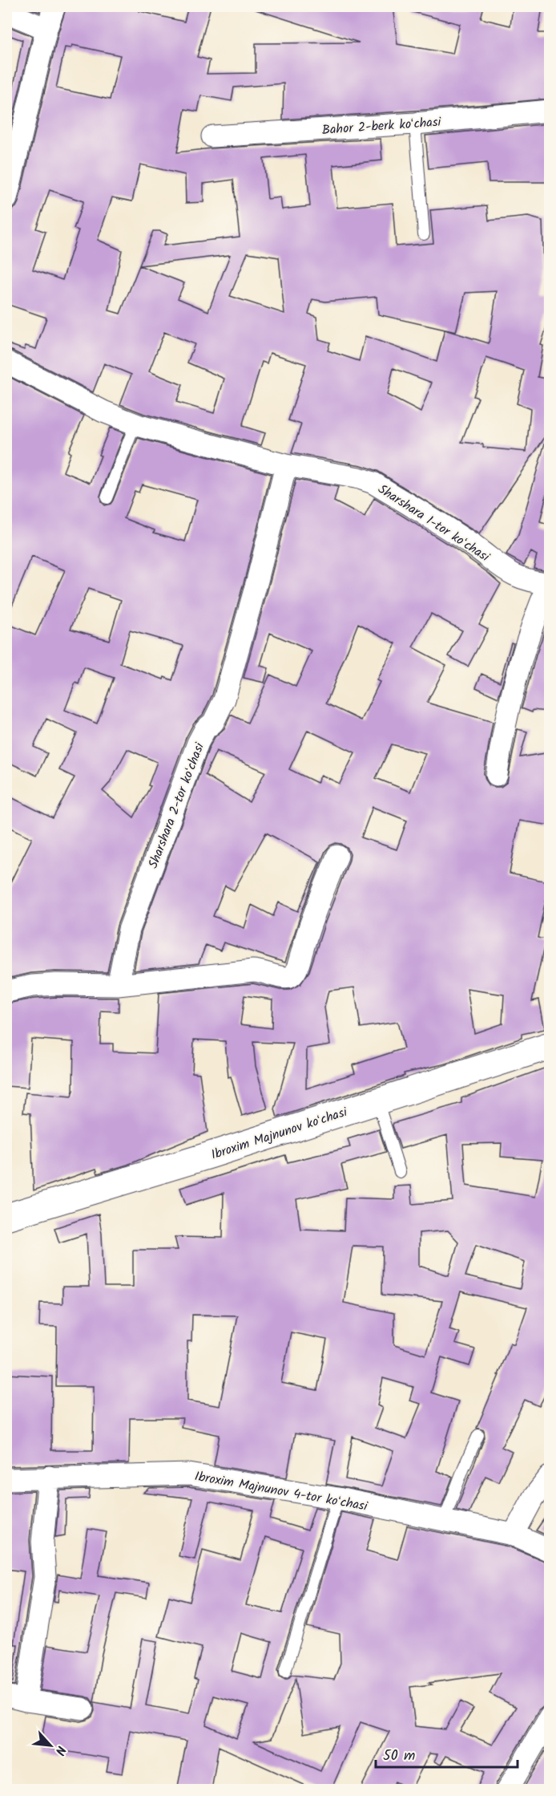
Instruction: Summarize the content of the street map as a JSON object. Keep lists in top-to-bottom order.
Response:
{
  "streets": {
    "street": [
      "Bahor 2-berk koʻchasi",
      "Sharshara 1-tor koʻchasi",
      "Sharshara 2-tor koʻchasi",
      "Ibroxim Majnunov koʻchasi",
      "Ibroxim Majnunov 4-tor koʻchasi"
    ]
  },
  "crossings": [
    ["Sharshara 1-tor koʻchasi", "Sharshara 2-tor koʻchasi"]
  ],
  "scale_bar": "50 m",
  "north": "bottom right"
}
